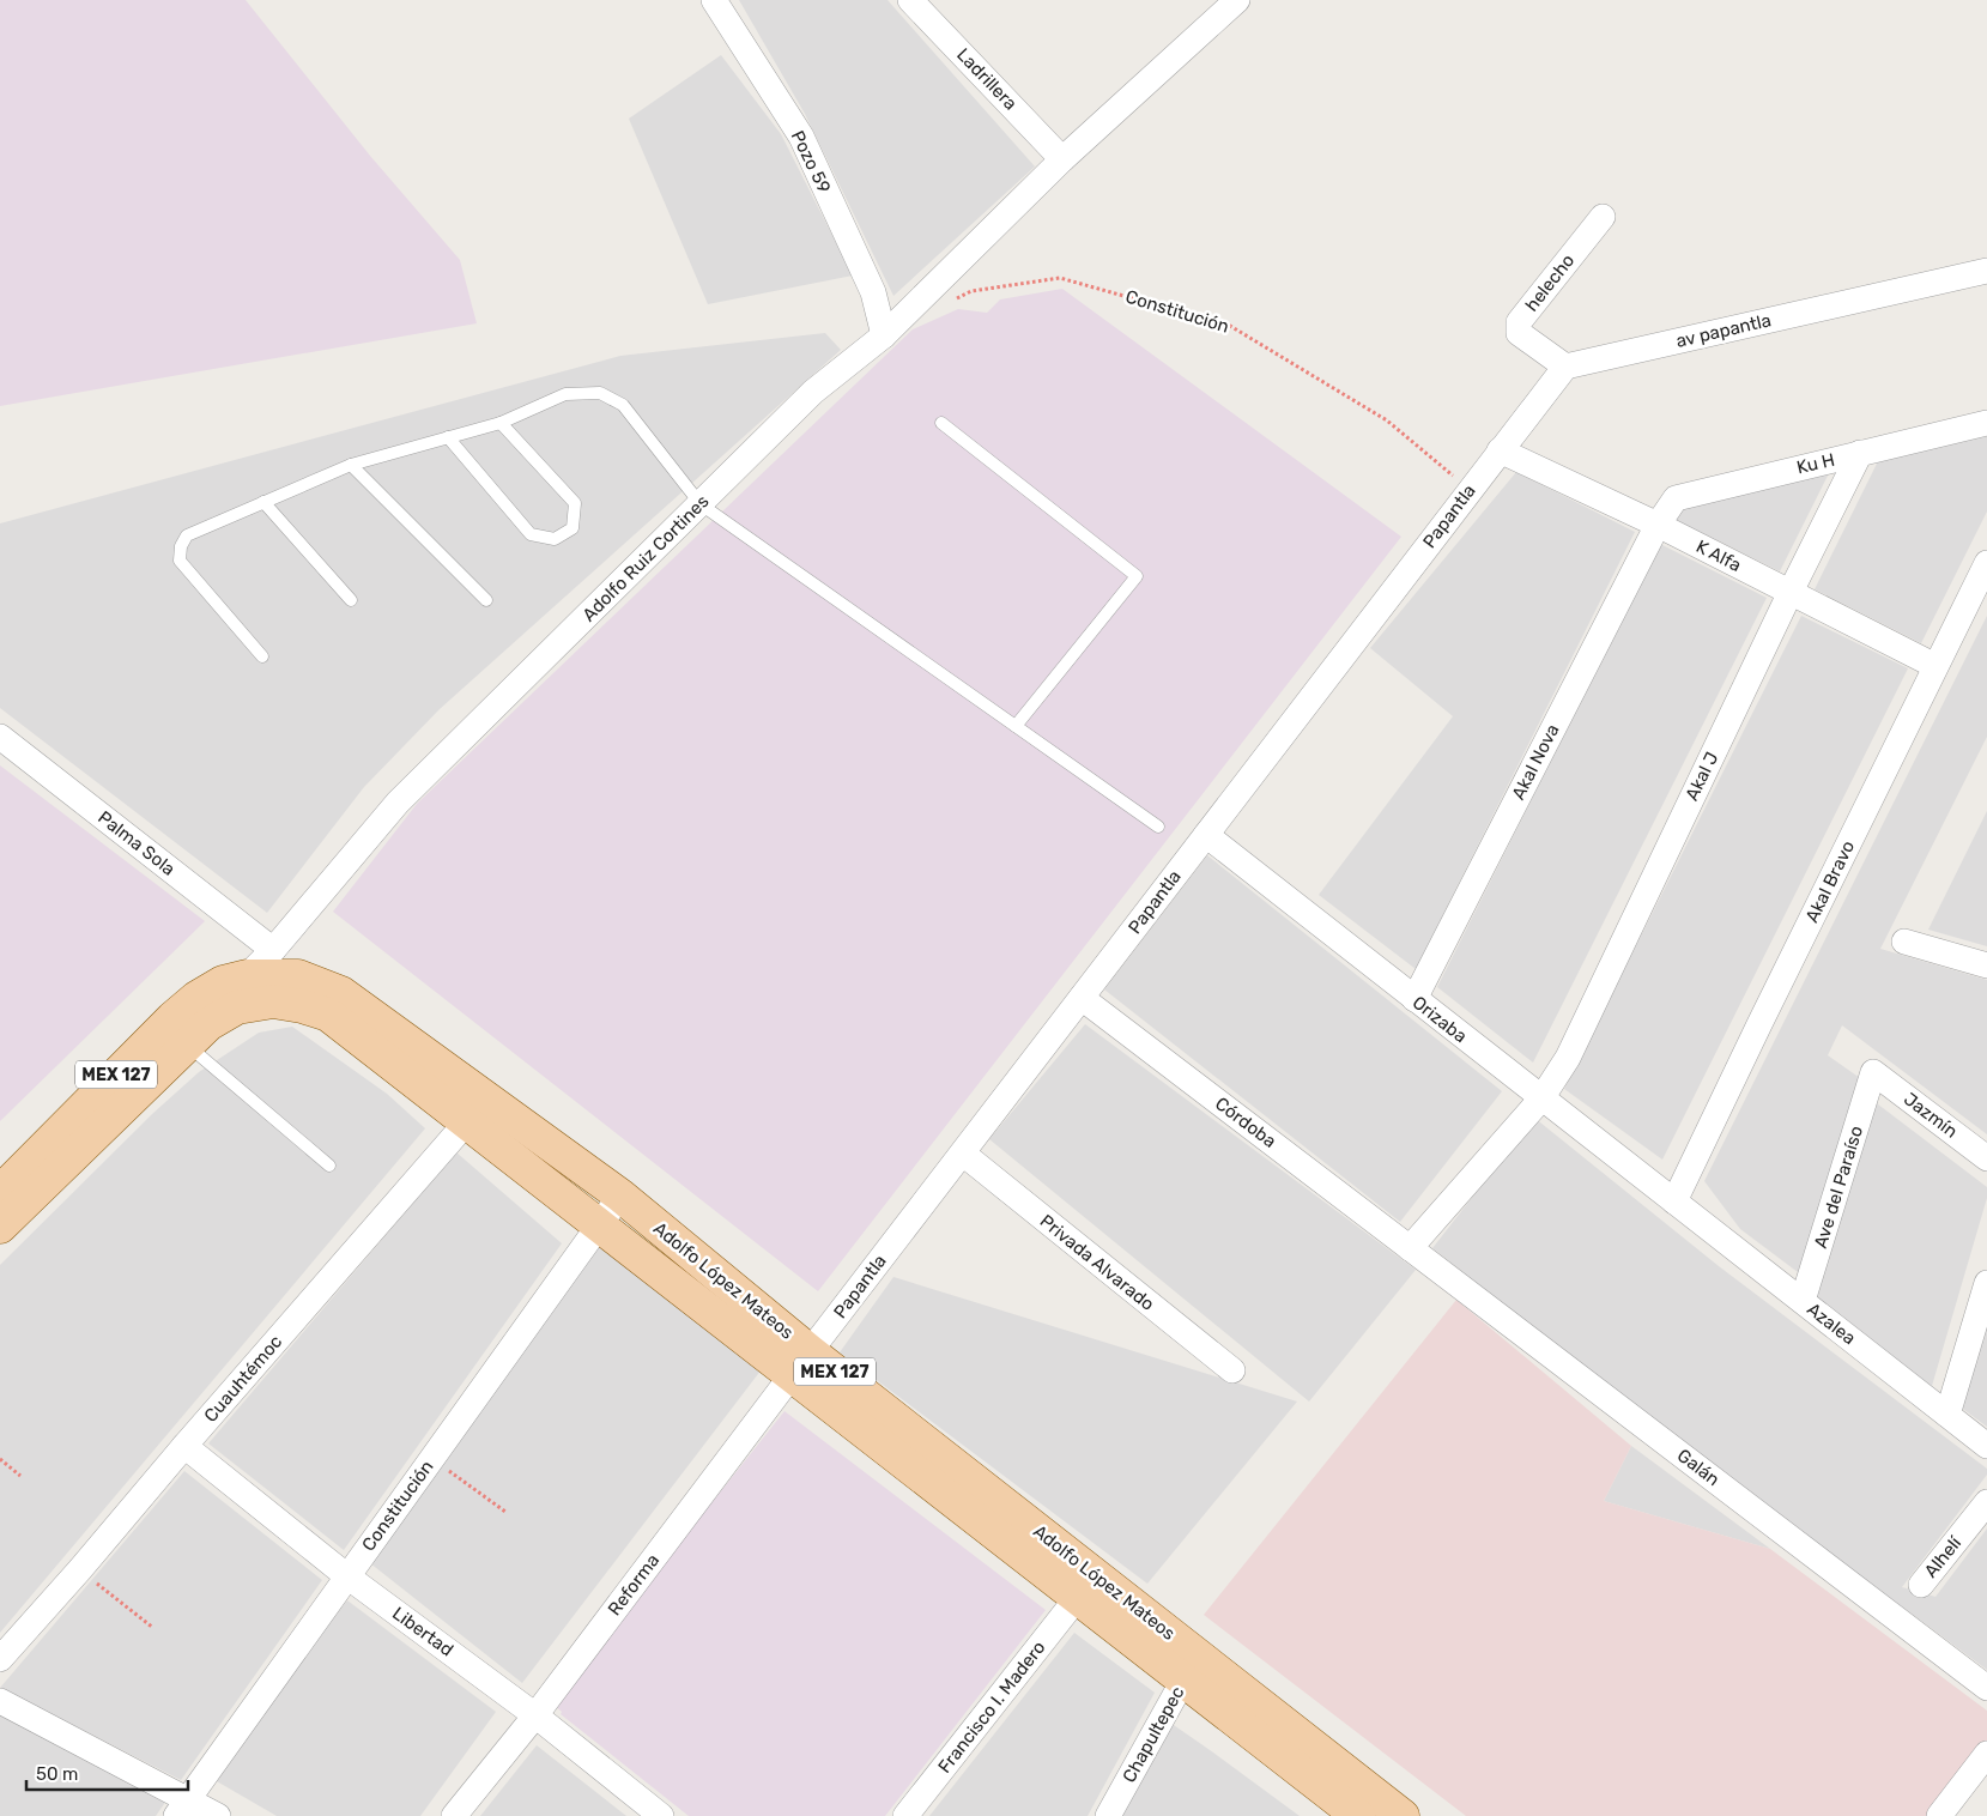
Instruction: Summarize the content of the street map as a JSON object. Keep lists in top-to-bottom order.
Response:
{
  "streets": {
    "main road": ["Adolfo Ruiz Cortines", "MEX 127", "Adolfo López Mateos"],
    "street": [
      "Ladrillera",
      "Pozo 59",
      "helecho",
      "Constitución",
      "av papantla",
      "Ku H",
      "Papantla",
      "K Alfa",
      "Akal Nova",
      "Akal J",
      "Palma Sola",
      "Akal Bravo",
      "Orizaba",
      "Jazmín",
      "Córdoba",
      "Ave del Paraíso",
      "Privada Alvarado",
      "Azalea",
      "Cuauhtémoc",
      "Galán",
      "Alhelí",
      "Reforma",
      "Libertad",
      "Francisco I. Madero",
      "Chapultepec"
    ]
  },
  "crossings": [
    ["Ladrillera", "Adolfo Ruiz Cortines"],
    ["Pozo 59", "Adolfo Ruiz Cortines"],
    ["helecho", "av papantla"],
    ["Constitución", "Papantla"],
    ["Constitución", "Adolfo López Mateos"],
    ["Constitución", "Libertad"],
    ["Ku H", "K Alfa"],
    ["Ku H", "Akal Nova"],
    ["Ku H", "Akal J"],
    ["Papantla", "K Alfa"],
    ["Papantla", "Orizaba"],
    ["Papantla", "Córdoba"],
    ["Papantla", "Privada Alvarado"],
    ["Papantla", "Adolfo López Mateos"],
    ["Papantla", "Reforma"],
    ["K Alfa", "Akal Nova"],
    ["K Alfa", "Akal J"],
    ["K Alfa", "Akal Bravo"],
    ["Adolfo Ruiz Cortines", "Palma Sola"],
    ["Adolfo Ruiz Cortines", "MEX 127"],
    ["Adolfo Ruiz Cortines", "Adolfo López Mateos"],
    ["Akal Nova", "Orizaba"],
    ["Akal J", "Orizaba"],
    ["Akal J", "Córdoba"],
    ["Akal J", "Galán"],
    ["Akal Bravo", "Orizaba"],
    ["Akal Bravo", "Azalea"],
    ["Orizaba", "Azalea"],
    ["MEX 127", "Adolfo López Mateos"],
    ["Jazmín", "Ave del Paraíso"],
    ["Córdoba", "Galán"],
    ["Ave del Paraíso", "Azalea"],
    ["Adolfo López Mateos", "Cuauhtémoc"],
    ["Adolfo López Mateos", "Reforma"],
    ["Adolfo López Mateos", "Francisco I. Madero"],
    ["Adolfo López Mateos", "Chapultepec"],
    ["Cuauhtémoc", "Libertad"],
    ["Reforma", "Libertad"]
  ],
  "scale_bar": "50 m"
}
